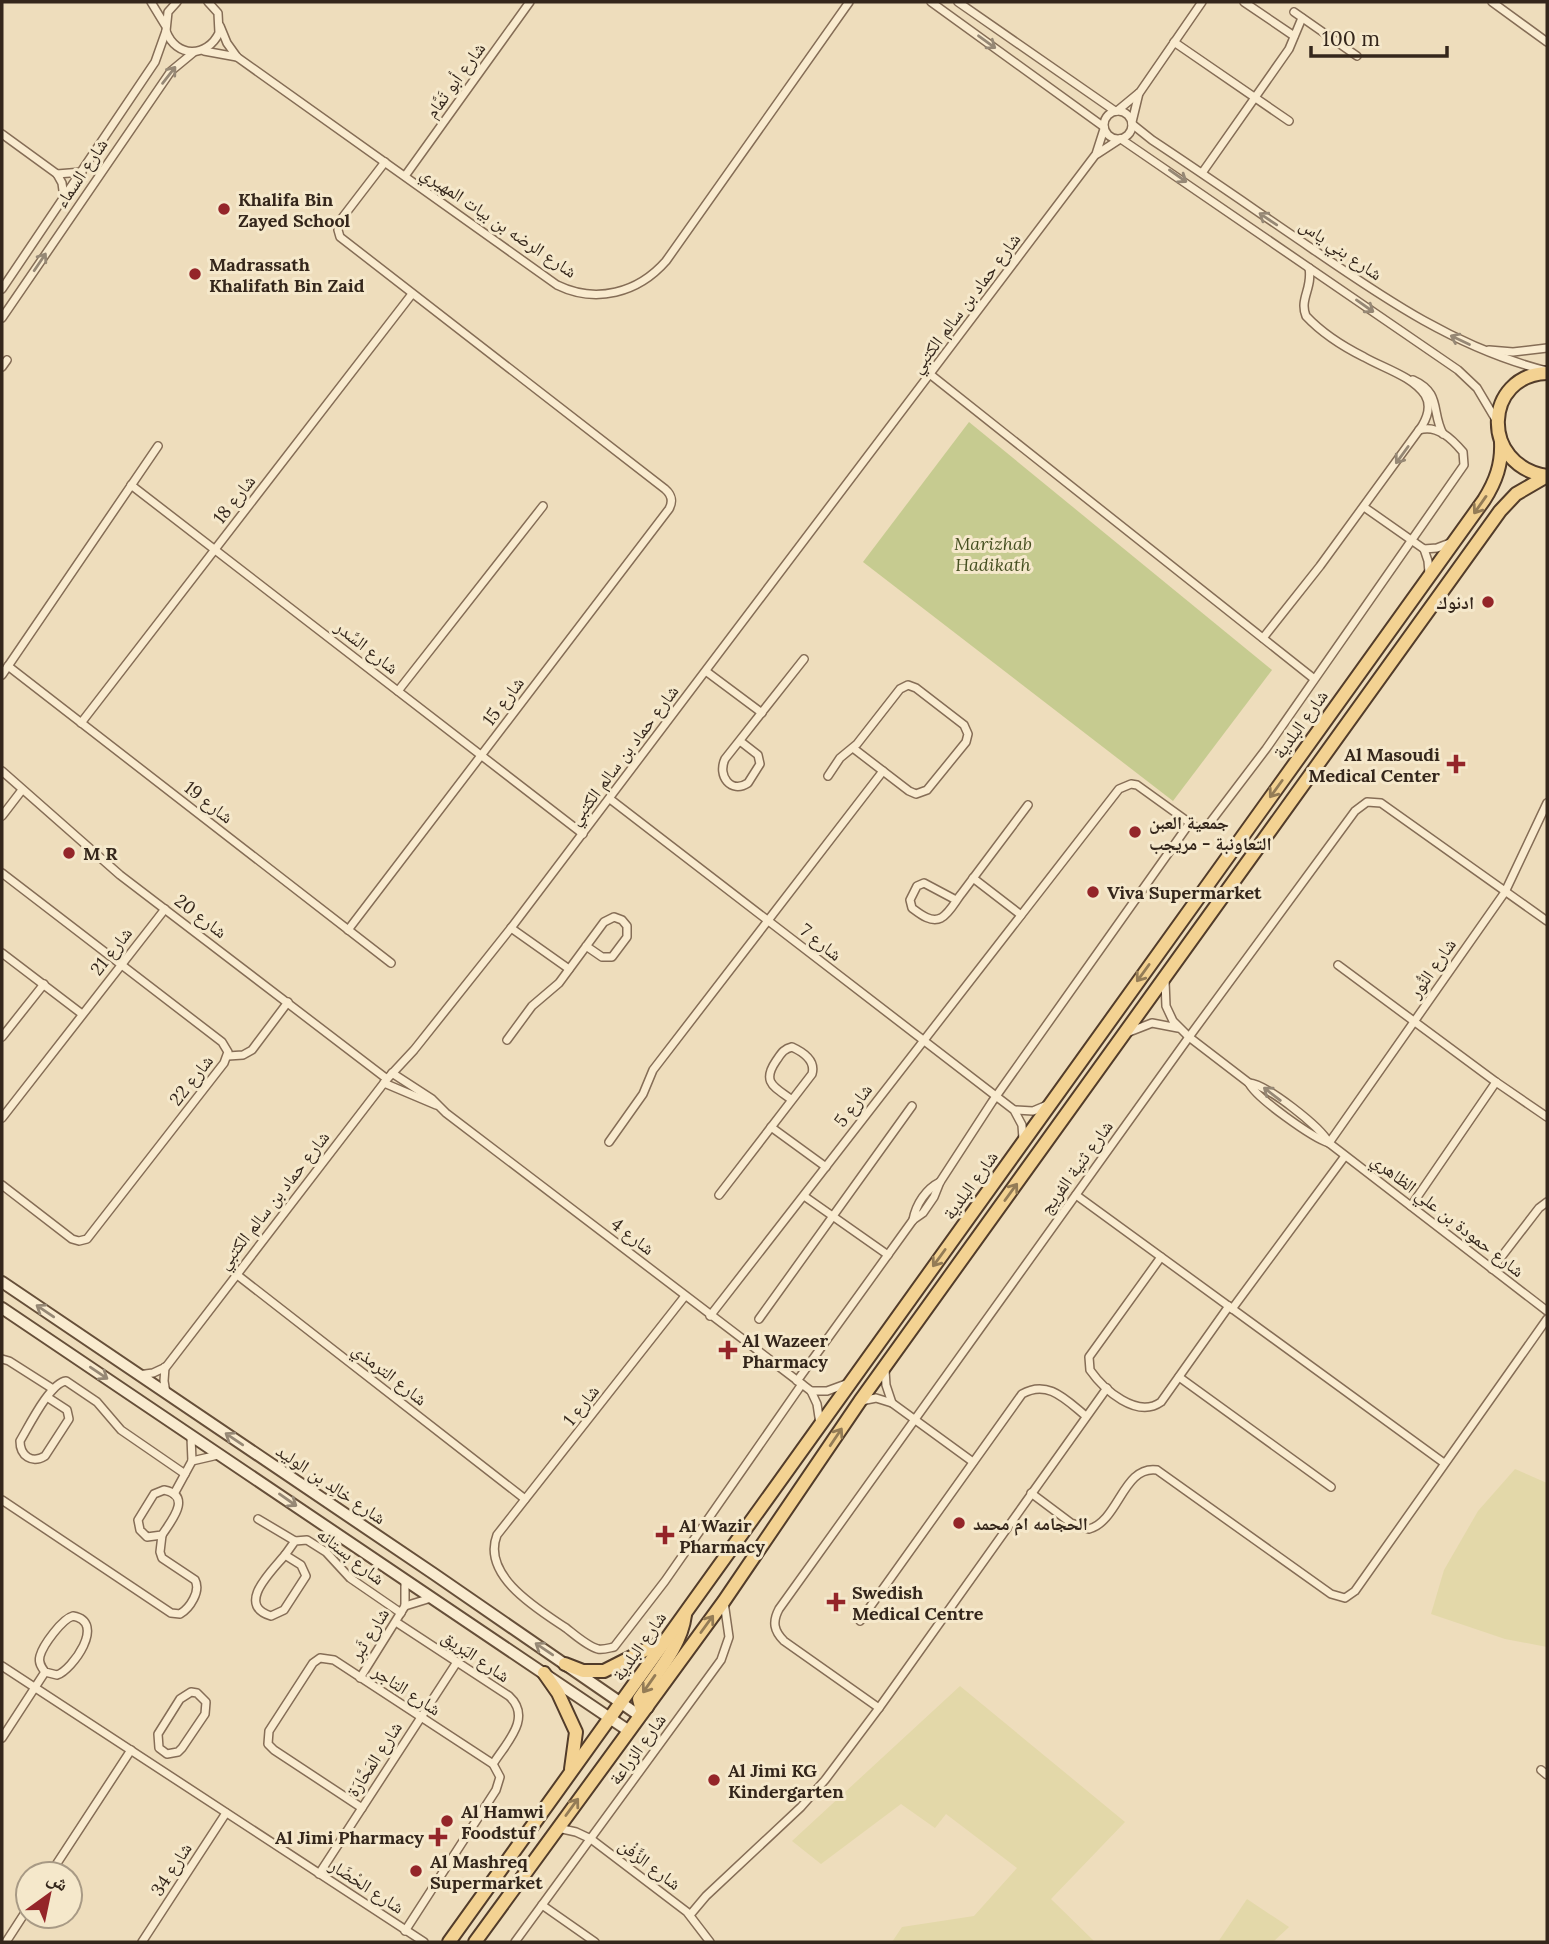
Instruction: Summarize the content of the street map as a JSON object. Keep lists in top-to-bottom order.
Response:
{
  "streets": {
    "main road": ["شارع البلدية"],
    "street": [
      "شارع أبو تَمَّام",
      "شارع السماء",
      "شارع الرضه بن بيات المهيري",
      "شارع بني ياس",
      "شارع حماد بن سالم الكتبي",
      "شارع 18",
      "شارع السَّدر",
      "شارع 15",
      "شارع 19",
      "شارع 20",
      "شارع 7",
      "شارع 21",
      "شارع النُّور",
      "شارع 22",
      "شارع 5",
      "شارع ثنية الفريج",
      "شارع حمودة بن علي الظاهري",
      "شارع 4",
      "شارع الترمذي",
      "شارع 1",
      "شارع خالِد بن الوليد",
      "شارع بستانه",
      "شارع ثَبر",
      "شارع البَريق",
      "شارع التاجر",
      "شارع الزراعة",
      "شارع المَحَّارَة",
      "شارع الزَّفْن",
      "شارع 34",
      "شارع الحْضَار"
    ]
  },
  "crossings": [
    ["شارع أبو تَمَّام", "شارع الرضه بن بيات المهيري"],
    ["شارع السماء", "شارع الرضه بن بيات المهيري"],
    ["شارع بني ياس", "شارع حماد بن سالم الكتبي"],
    ["شارع حماد بن سالم الكتبي", "شارع السَّدر"],
    ["شارع حماد بن سالم الكتبي", "شارع 20"],
    ["شارع حماد بن سالم الكتبي", "شارع 7"],
    ["شارع حماد بن سالم الكتبي", "شارع 4"],
    ["شارع حماد بن سالم الكتبي", "شارع الترمذي"],
    ["شارع 18", "شارع السَّدر"],
    ["شارع 18", "شارع 15"],
    ["شارع 18", "شارع 19"],
    ["شارع السَّدر", "شارع 15"],
    ["شارع 15", "شارع 19"],
    ["شارع البلدية", "شارع حمودة بن علي الظاهري"],
    ["شارع البلدية", "شارع خالِد بن الوليد"],
    ["شارع البلدية", "شارع الزراعة"],
    ["شارع البلدية", "شارع الزَّفْن"],
    ["شارع 20", "شارع 21"],
    ["شارع 20", "شارع 4"],
    ["شارع 7", "شارع 5"],
    ["شارع 21", "شارع 22"],
    ["شارع النُّور", "شارع ثنية الفريج"],
    ["شارع النُّور", "شارع حمودة بن علي الظاهري"],
    ["شارع 5", "شارع 4"],
    ["شارع ثنية الفريج", "شارع حمودة بن علي الظاهري"],
    ["شارع 4", "شارع 1"],
    ["شارع الترمذي", "شارع 1"],
    ["شارع بستانه", "شارع ثَبر"],
    ["شارع ثَبر", "شارع البَريق"],
    ["شارع ثَبر", "شارع التاجر"],
    ["شارع البَريق", "شارع التاجر"],
    ["شارع البَريق", "شارع المَحَّارَة"],
    ["شارع التاجر", "شارع المَحَّارَة"],
    ["شارع الزراعة", "شارع الزَّفْن"],
    ["شارع المَحَّارَة", "شارع الحْضَار"],
    ["شارع 34", "شارع الحْضَار"]
  ],
  "parks": ["Marizhab Hadikath"],
  "places": {
    "other": [
      "Khalifa Bin Zayed School",
      "Madrassath Khalifath Bin Zaid",
      "ادنوك",
      "جمعية العبن التعاونبة - مريجب",
      "M R",
      "Viva Supermarket",
      "الحجامه ام محمد",
      "Al Jimi KG Kindergarten",
      "Al Hamwi Foodstuf",
      "Al Mashreq Supermarket"
    ],
    "health": [
      "Al Masoudi Medical Center",
      "Al Wazeer Pharmacy",
      "Al Wazir Pharmacy",
      "Swedish Medical Centre",
      "Al Jimi Pharmacy"
    ]
  },
  "scale_bar": "100 m",
  "north": "top right"
}
